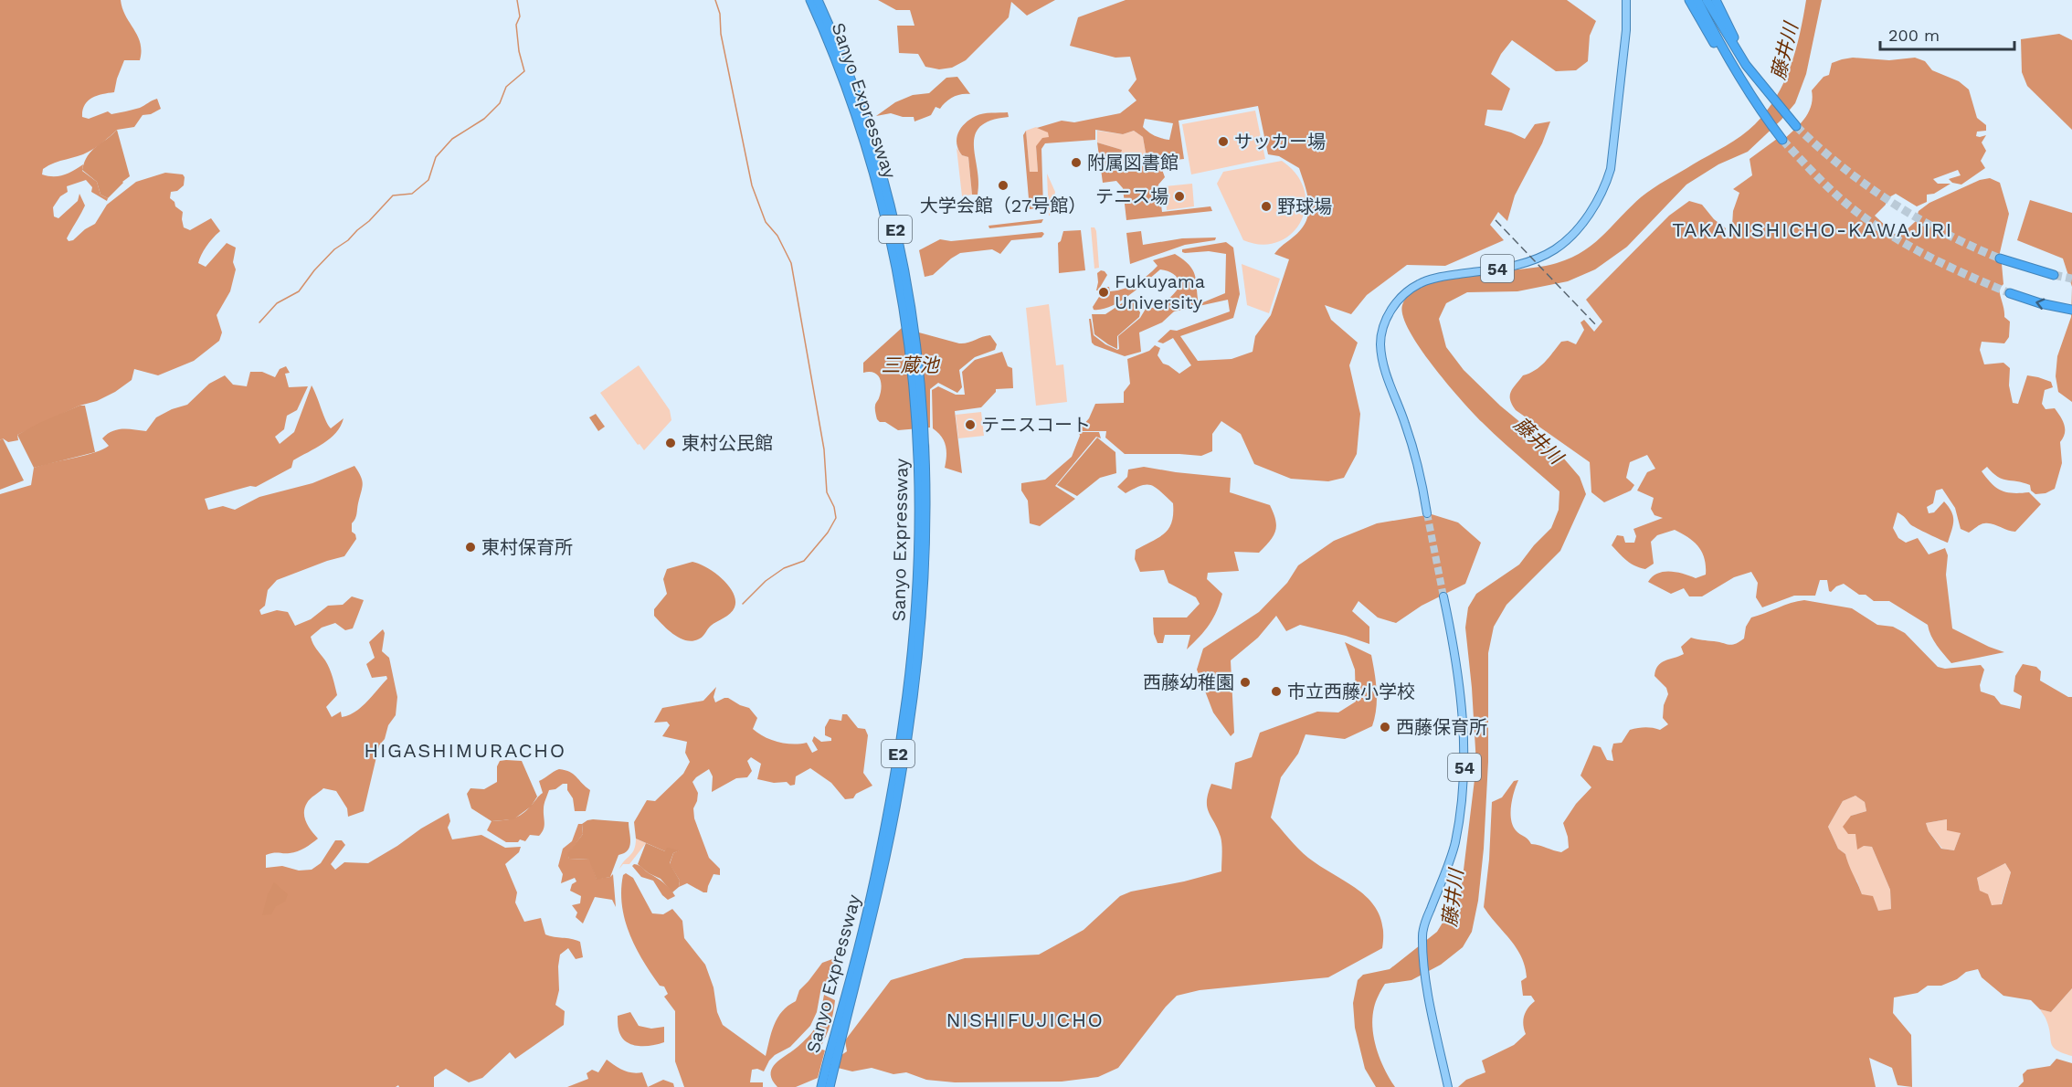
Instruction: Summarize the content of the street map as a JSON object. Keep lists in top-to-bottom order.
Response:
{
  "streets": {
    "highway": ["Sanyo Expressway", "E2"],
    "main road": ["54"]
  },
  "districts": ["TAKANISHICHO-KAWAJIRI", "HIGASHIMURACHO", "NISHIFUJICHO"],
  "water": ["藤井川", "三蔵池"],
  "places": [
    "サッカー場",
    "附属図書館",
    "大学会館（27号館）",
    "テニス場",
    "野球場",
    "Fukuyama University",
    "テニスコート",
    "東村公民館",
    "東村保育所",
    "西藤幼稚園",
    "市立西藤小学校",
    "西藤保育所"
  ],
  "scale_bar": "200 m"
}
